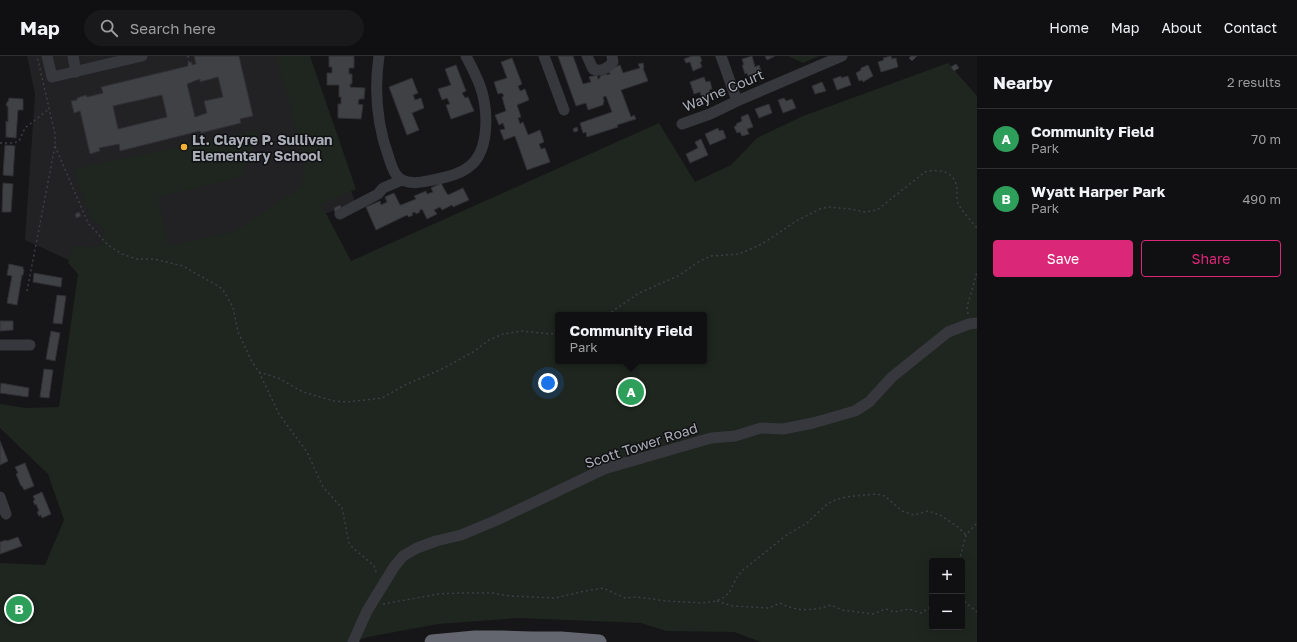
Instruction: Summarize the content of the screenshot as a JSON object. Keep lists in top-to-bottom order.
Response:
{
  "streets": {
    "street": ["Wayne Court", "Scott Tower Road"]
  },
  "places": ["Lt. Clayre P. Sullivan Elementary School"],
  "page": {
    "header": "Map",
    "search": "Search here",
    "nav": [
      "Home",
      "Map",
      "About",
      "Contact"
    ],
    "heading": ["Nearby", "2 results"],
    "list": [
      {
        "mark": "A",
        "name": "Community Field",
        "note": "Park",
        "value": "70 m"
      },
      {
        "mark": "B",
        "name": "Wyatt Harper Park",
        "note": "Park",
        "value": "490 m"
      }
    ],
    "buttons": ["Save", "Share"],
    "popup": ["Community Field", "Park"],
    "pins": ["A", "B"],
    "map_buttons": ["+", "−"]
  }
}
